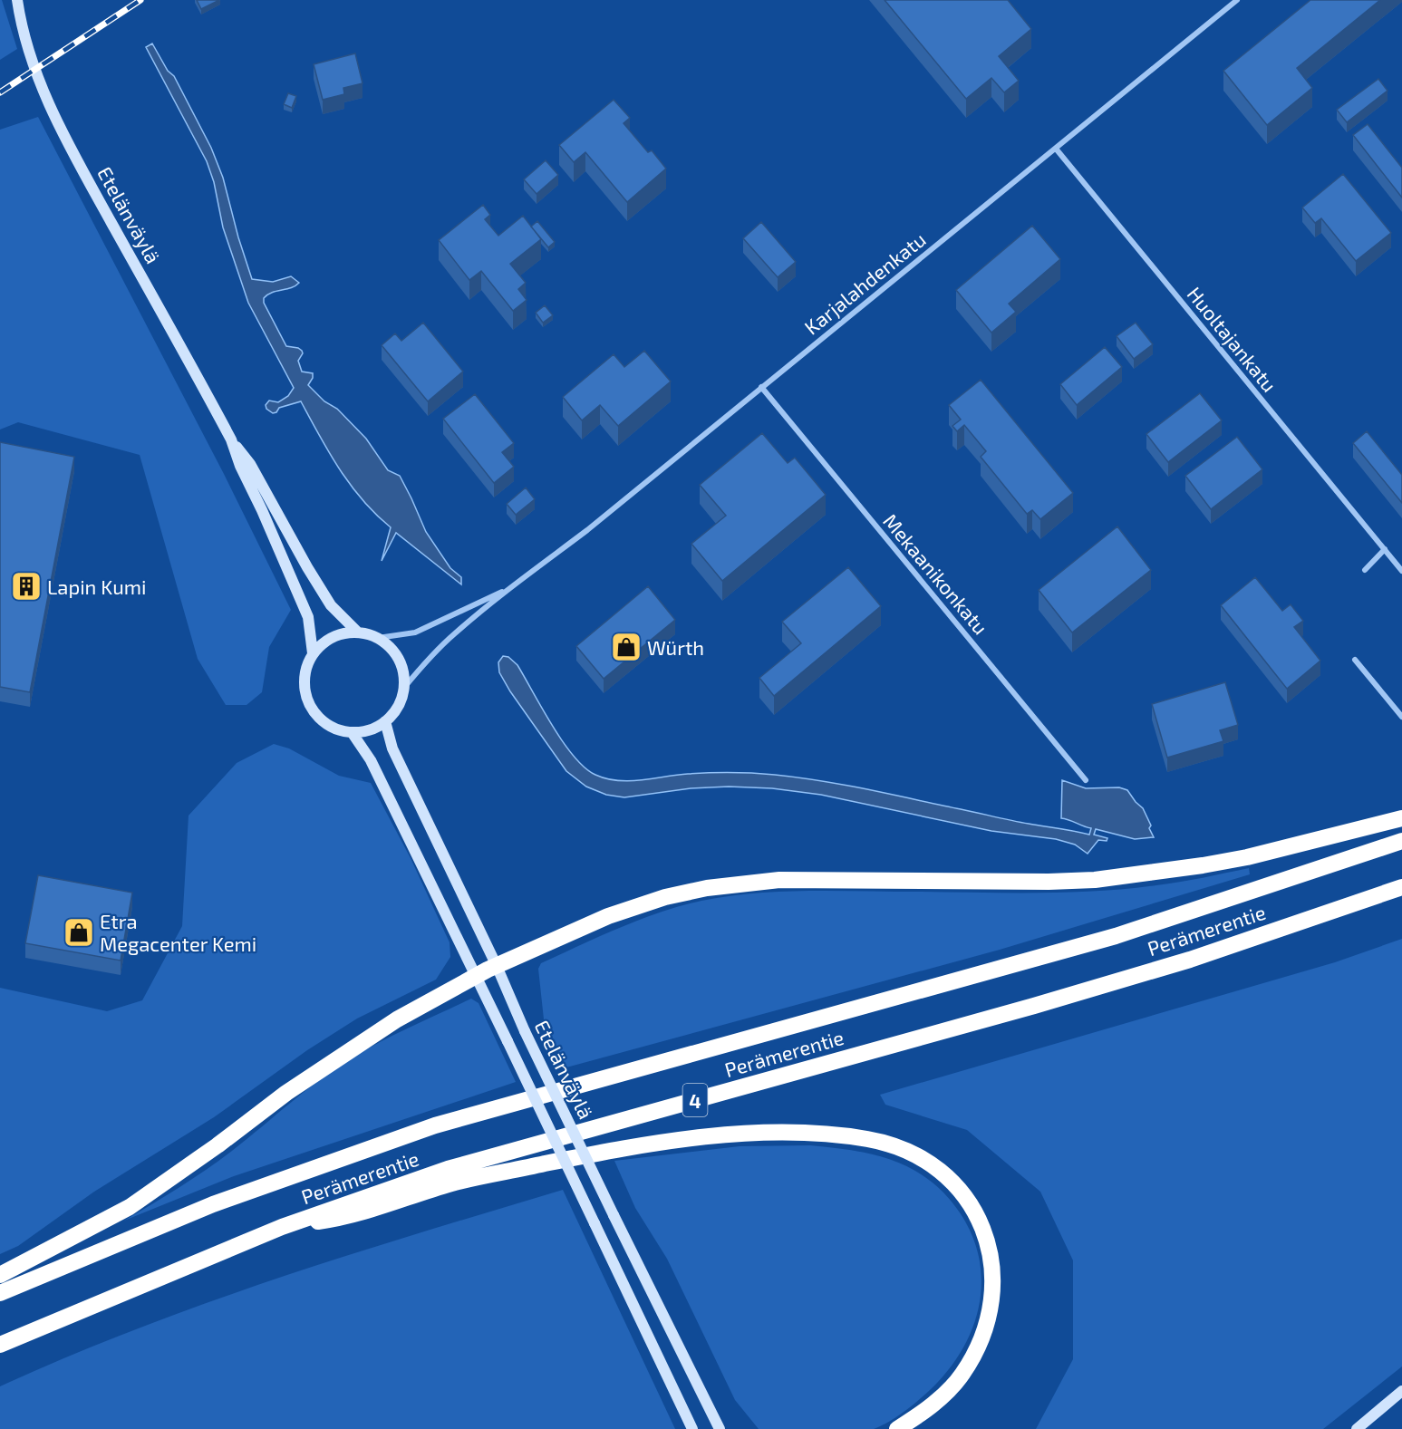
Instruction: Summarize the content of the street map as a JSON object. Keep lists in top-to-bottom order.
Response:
{
  "streets": {
    "highway": ["Perämerentie", "4"],
    "main road": ["Etelänväylä"],
    "street": ["Karjalahdenkatu", "Huoltajankatu", "Mekaanikonkatu"]
  },
  "crossings": [
    ["Etelänväylä", "Karjalahdenkatu"],
    ["Karjalahdenkatu", "Huoltajankatu"],
    ["Karjalahdenkatu", "Mekaanikonkatu"]
  ],
  "places": {
    "building": ["Lapin Kumi"],
    "shop": ["Würth", "Etra Megacenter Kemi"]
  }
}
